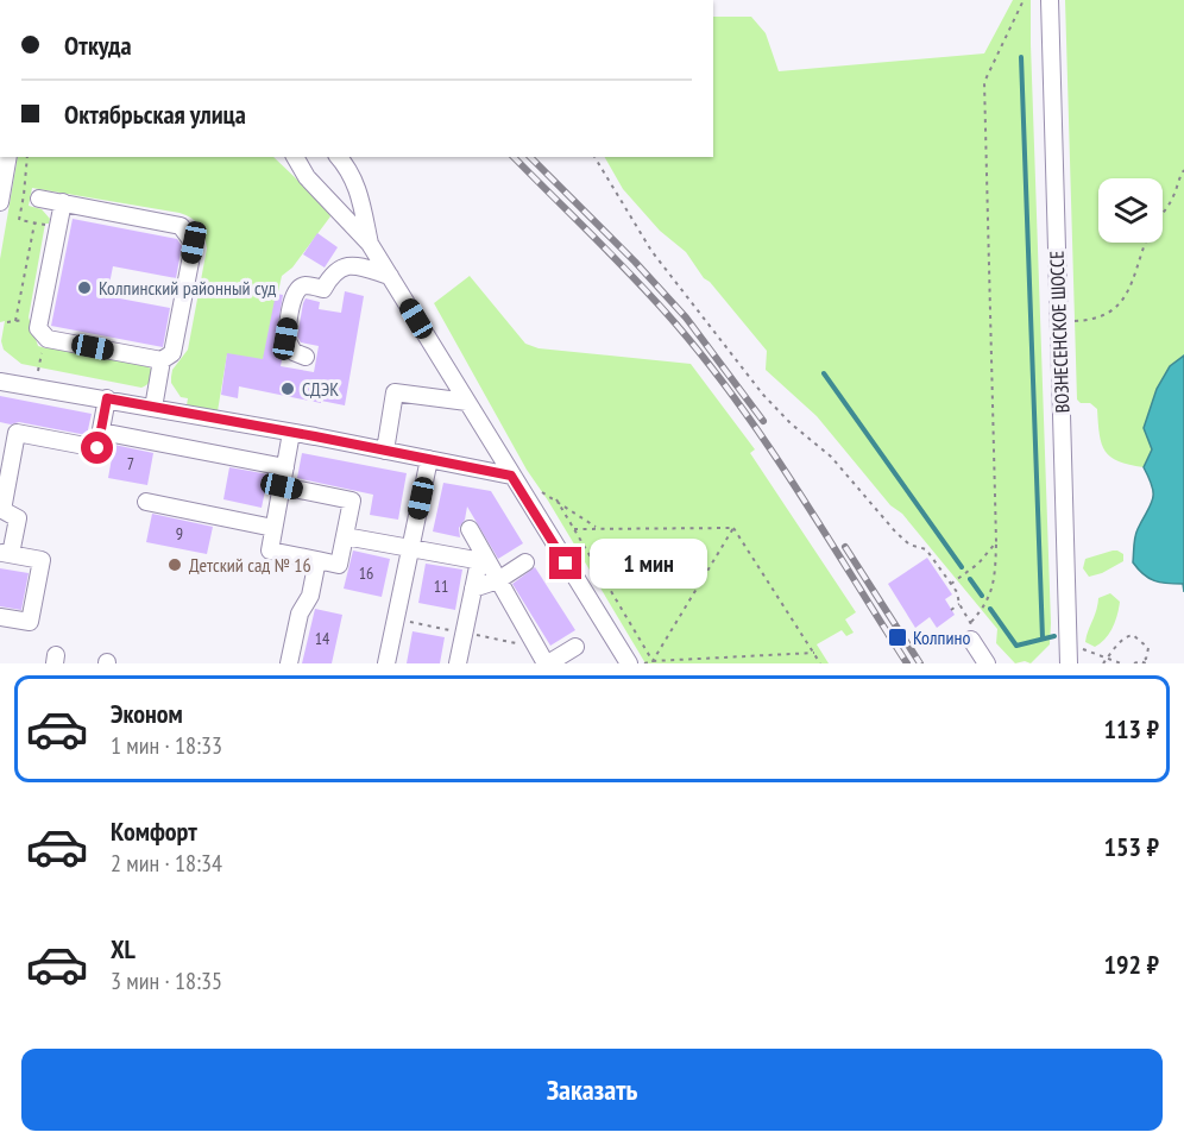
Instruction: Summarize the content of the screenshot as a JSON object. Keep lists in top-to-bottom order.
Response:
{
  "streets": {
    "street": ["ВОЗНЕСЕНСКОЕ ШОССЕ"]
  },
  "places": {
    "other": ["Колпинский районный суд", "СДЭК", "Детский сад № 16"],
    "transit": ["Колпино"]
  },
  "house_numbers": [
    "7",
    "9",
    "16",
    "11",
    "14"
  ],
  "page": {
    "banner": ["Откуда", "Октябрьская улица"],
    "bubble": "1 мин",
    "list": [
      {
        "name": "Эконом",
        "note": "1 мин · 18:33",
        "value": "113 ₽"
      },
      {
        "name": "Комфорт",
        "note": "2 мин · 18:34",
        "value": "153 ₽"
      },
      {
        "name": "XL",
        "note": "3 мин · 18:35",
        "value": "192 ₽"
      }
    ],
    "buttons": "Заказать"
  }
}
